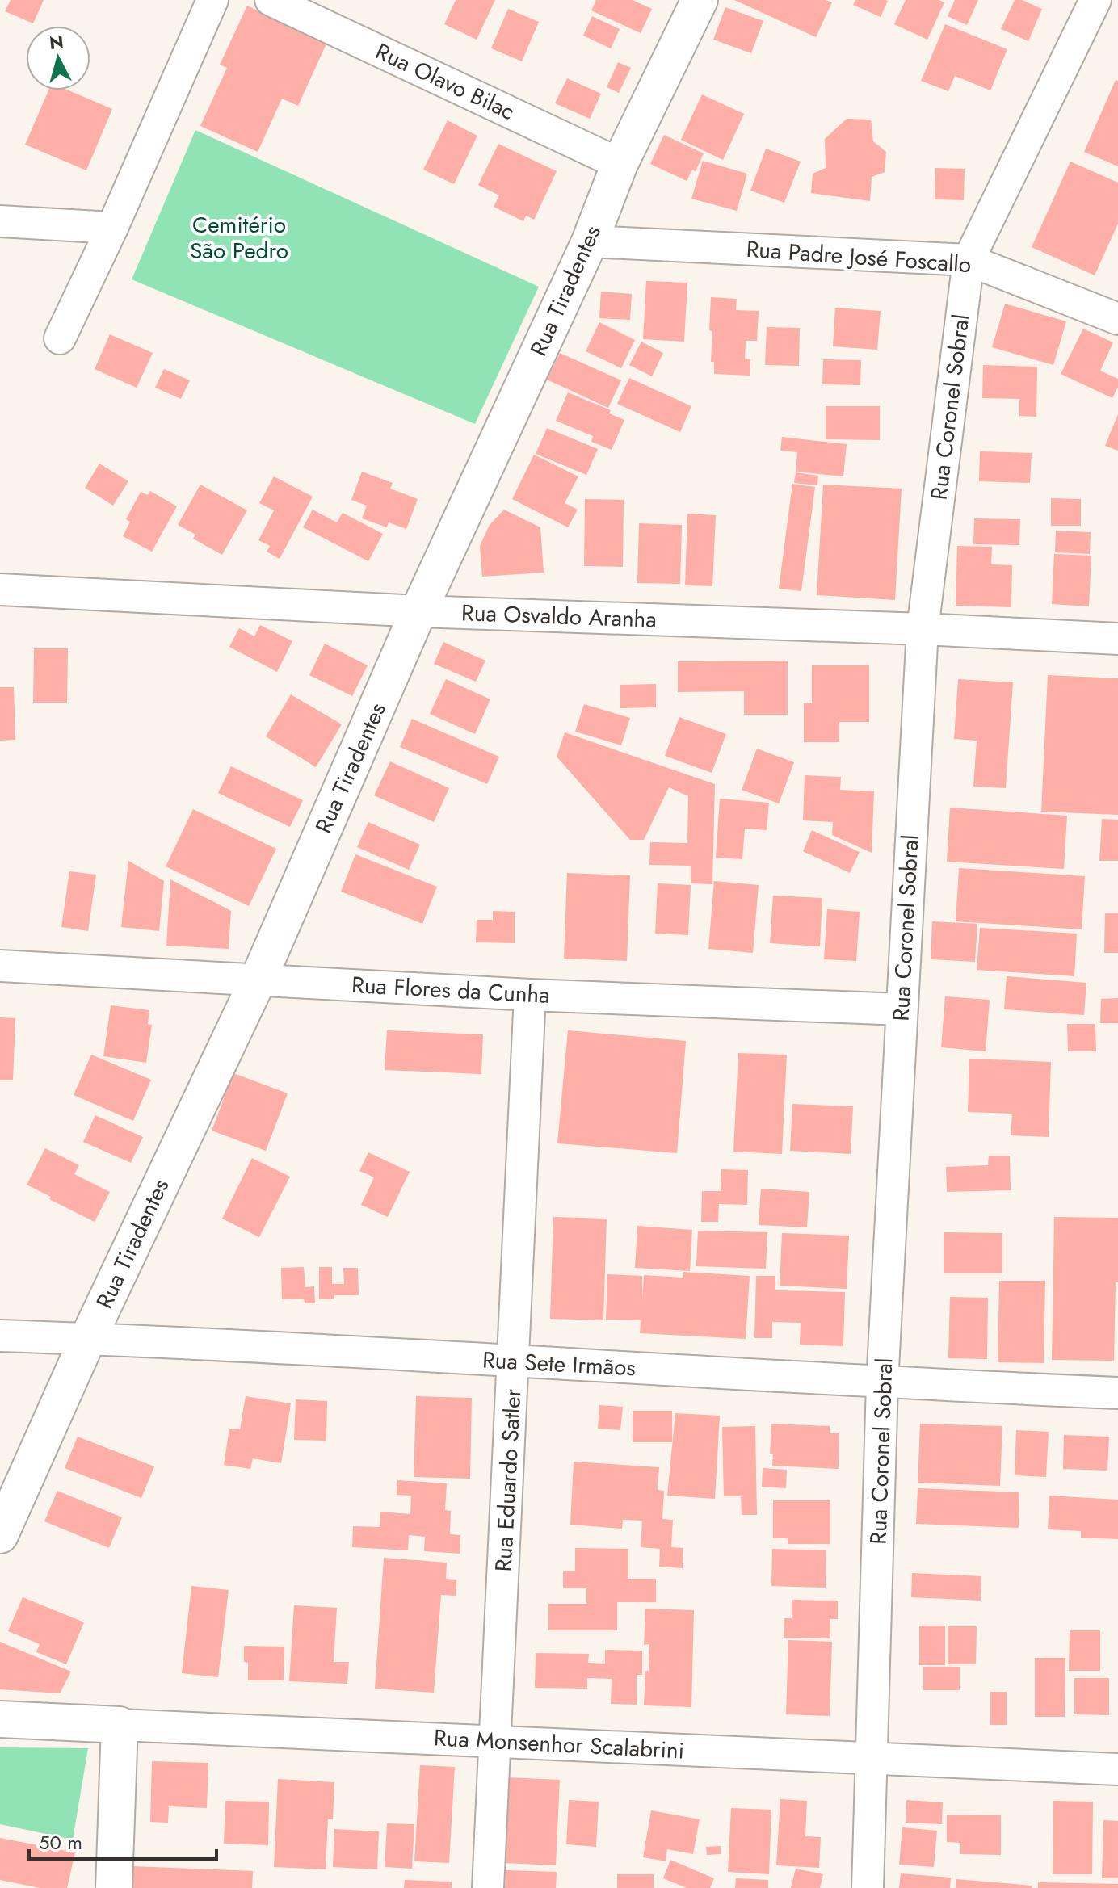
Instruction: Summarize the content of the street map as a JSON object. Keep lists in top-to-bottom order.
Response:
{
  "streets": {
    "street": [
      "Rua Olavo Bilac",
      "Rua Padre José Foscallo",
      "Rua Tiradentes",
      "Rua Coronel Sobral",
      "Rua Osvaldo Aranha",
      "Rua Flores da Cunha",
      "Rua Sete Irmãos",
      "Rua Eduardo Satler",
      "Rua Monsenhor Scalabrini"
    ]
  },
  "crossings": [
    ["Rua Olavo Bilac", "Rua Tiradentes"],
    ["Rua Padre José Foscallo", "Rua Tiradentes"],
    ["Rua Padre José Foscallo", "Rua Coronel Sobral"],
    ["Rua Tiradentes", "Rua Osvaldo Aranha"],
    ["Rua Tiradentes", "Rua Flores da Cunha"],
    ["Rua Tiradentes", "Rua Sete Irmãos"],
    ["Rua Coronel Sobral", "Rua Osvaldo Aranha"],
    ["Rua Coronel Sobral", "Rua Flores da Cunha"],
    ["Rua Coronel Sobral", "Rua Sete Irmãos"],
    ["Rua Coronel Sobral", "Rua Monsenhor Scalabrini"],
    ["Rua Flores da Cunha", "Rua Eduardo Satler"],
    ["Rua Sete Irmãos", "Rua Eduardo Satler"],
    ["Rua Eduardo Satler", "Rua Monsenhor Scalabrini"]
  ],
  "parks": ["Cemitério São Pedro"],
  "scale_bar": "50 m",
  "north": "top"
}
